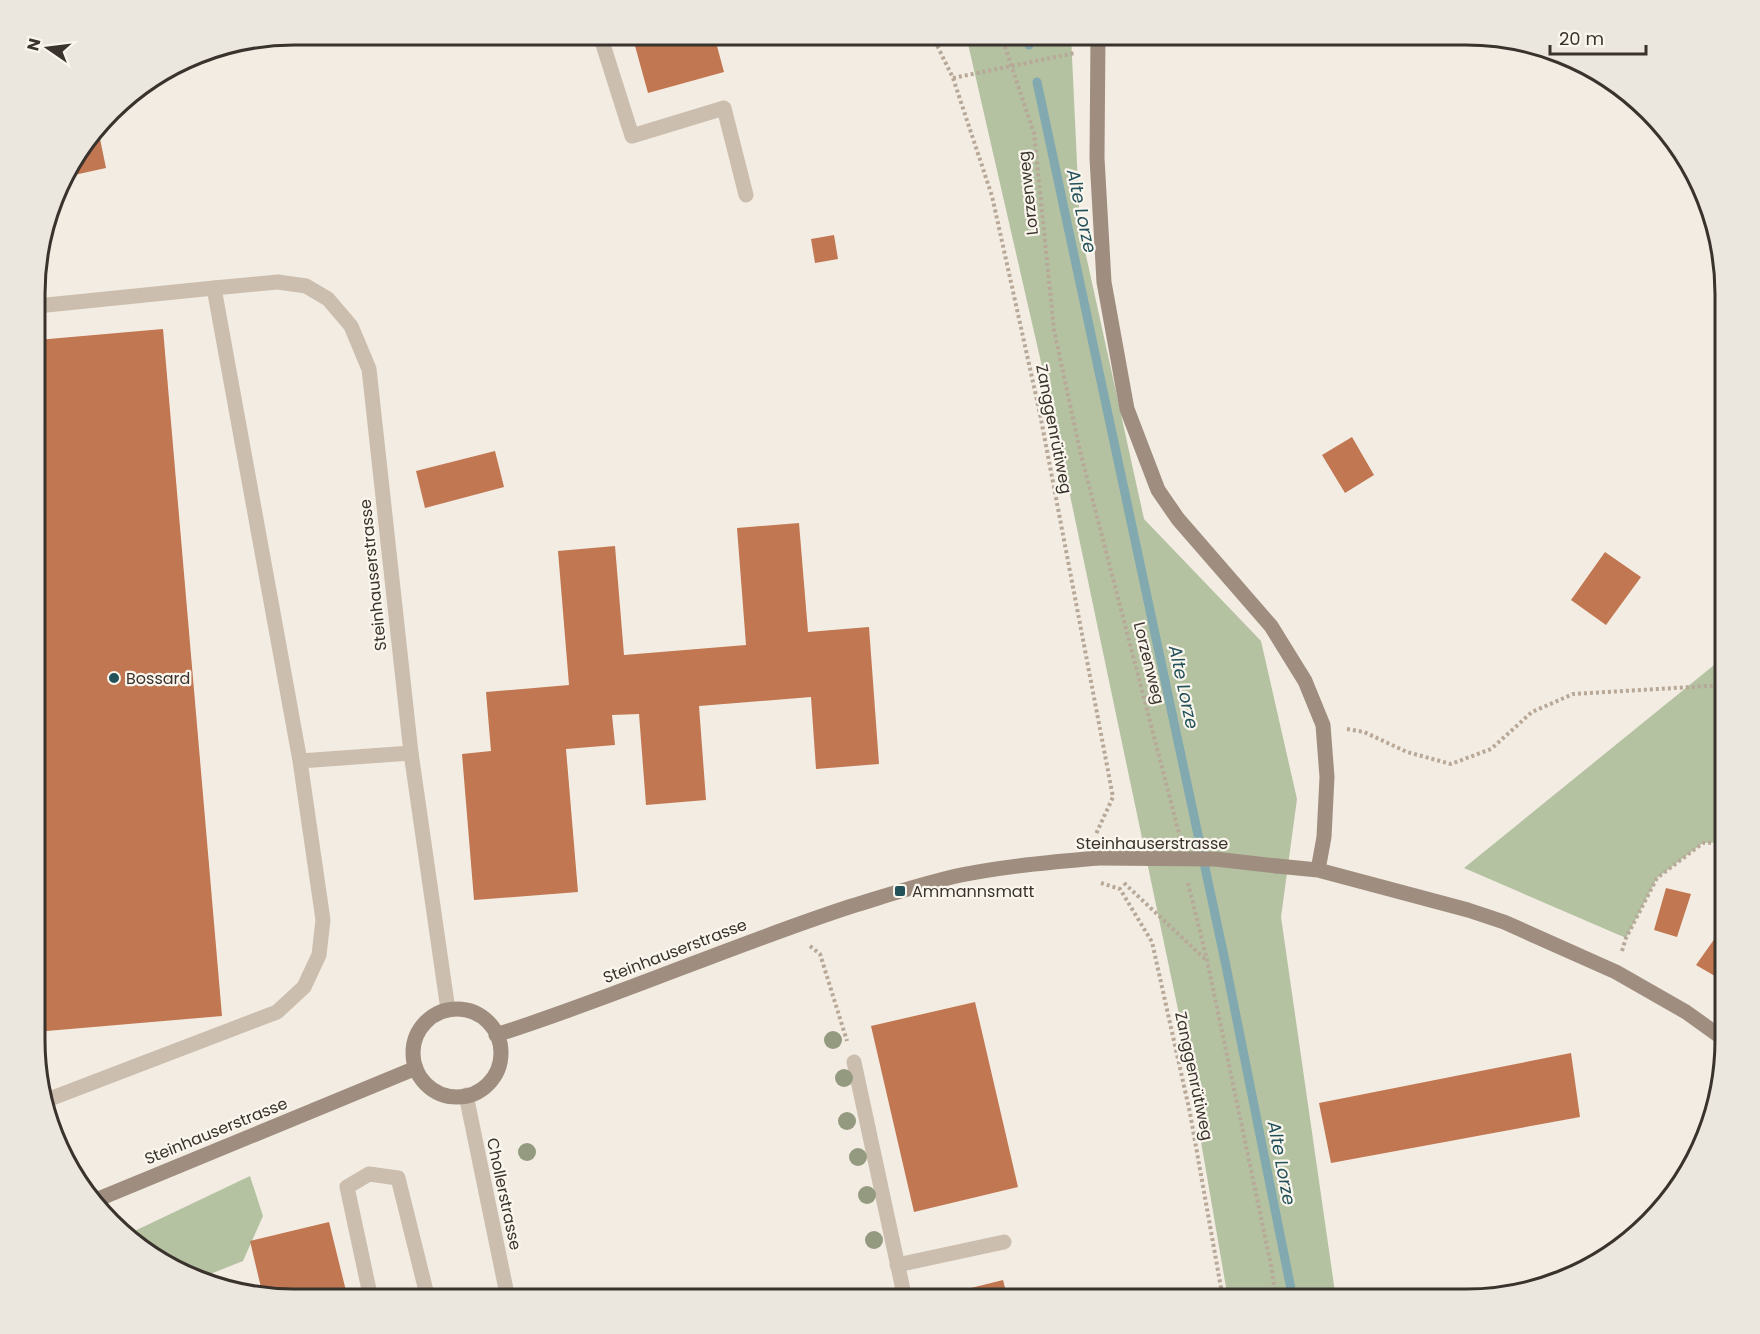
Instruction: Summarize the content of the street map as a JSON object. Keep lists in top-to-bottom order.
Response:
{
  "streets": {
    "street": ["Steinhauserstrasse", "Chollerstrasse"],
    "path": ["Lorzenweg", "Zanggenrütiweg"]
  },
  "crossings": [
    ["Steinhauserstrasse", "Chollerstrasse"]
  ],
  "water": ["Alte Lorze"],
  "places": {
    "other": ["Bossard"],
    "transit": ["Ammannsmatt"]
  },
  "scale_bar": "20 m",
  "north": "left"
}
